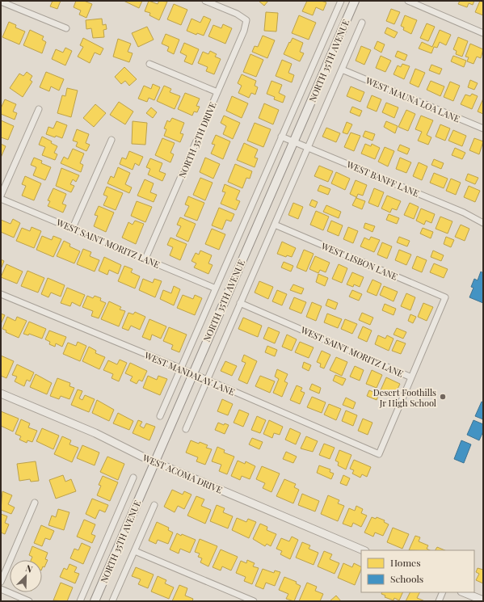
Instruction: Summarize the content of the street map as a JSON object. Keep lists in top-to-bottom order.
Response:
{
  "streets": {
    "main road": ["NORTH 35TH AVENUE"],
    "street": [
      "WEST MAUNA LOA LANE",
      "NORTH 35TH DRIVE",
      "WEST BANFF LANE",
      "WEST SAINT MORITZ LANE",
      "WEST LISBON LANE",
      "WEST MANDALAY LANE",
      "WEST ACOMA DRIVE"
    ]
  },
  "crossings": [
    ["NORTH 35TH AVENUE", "WEST MAUNA LOA LANE"],
    ["NORTH 35TH AVENUE", "WEST BANFF LANE"],
    ["NORTH 35TH AVENUE", "WEST SAINT MORITZ LANE"],
    ["NORTH 35TH AVENUE", "WEST LISBON LANE"],
    ["NORTH 35TH AVENUE", "WEST MANDALAY LANE"],
    ["NORTH 35TH AVENUE", "WEST ACOMA DRIVE"],
    ["NORTH 35TH DRIVE", "WEST SAINT MORITZ LANE"],
    ["WEST SAINT MORITZ LANE", "WEST LISBON LANE"],
    ["WEST SAINT MORITZ LANE", "WEST MANDALAY LANE"],
    ["WEST LISBON LANE", "WEST MANDALAY LANE"]
  ],
  "places": ["Desert Foothills Jr High School"],
  "legend": ["Homes", "Schools"],
  "north": "top right"
}
